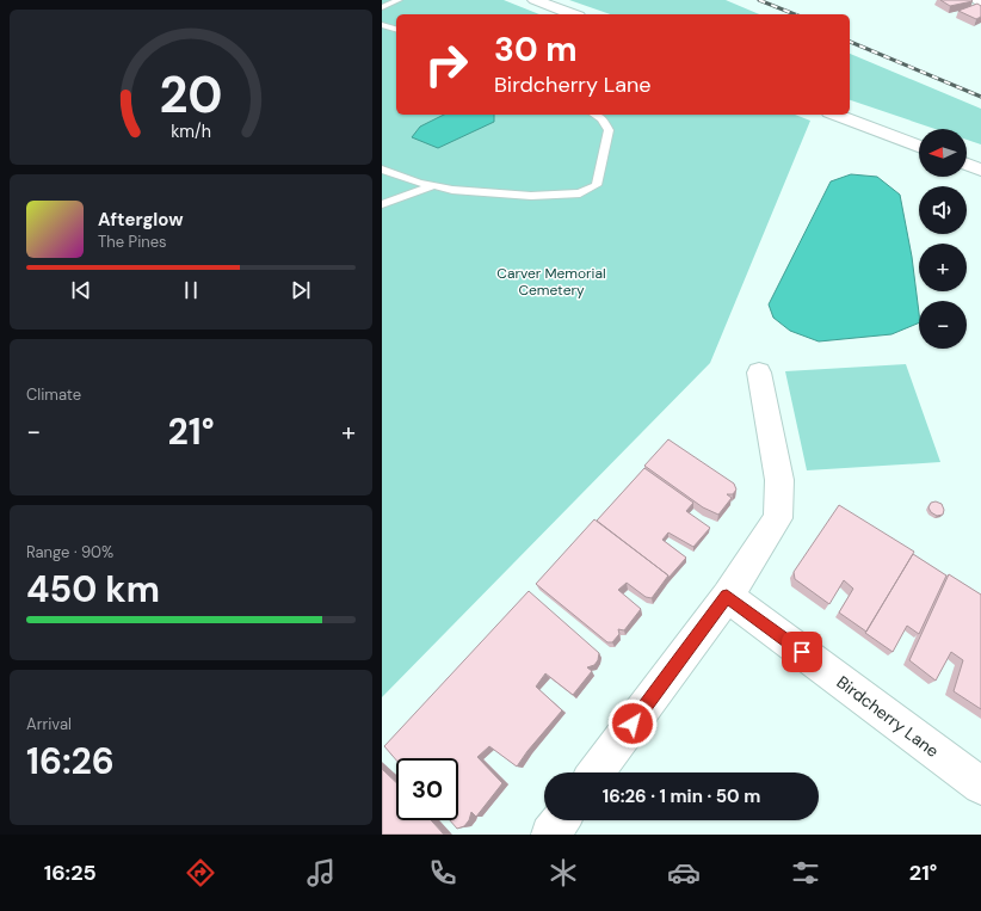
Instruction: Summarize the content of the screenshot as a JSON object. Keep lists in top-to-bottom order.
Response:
{
  "streets": {
    "street": ["Birdcherry Lane"]
  },
  "parks": ["Carver Memorial Cemetery"],
  "north": "left",
  "page": {
    "turn": ["30 m", "Birdcherry Lane"],
    "map_buttons": ["+", "−"],
    "song": ["Afterglow", "The Pines"],
    "tile": [
      "Climate",
      ["Range · 90%", "450 km"],
      ["Arrival", "16:26"]
    ],
    "heat": ["−", "21°", "+"],
    "limit": "30",
    "trip": "16:26 · 1 min · 50 m",
    "tabs": ["16:25", "21°"],
    "gauge": ["20", "km/h"]
  }
}
